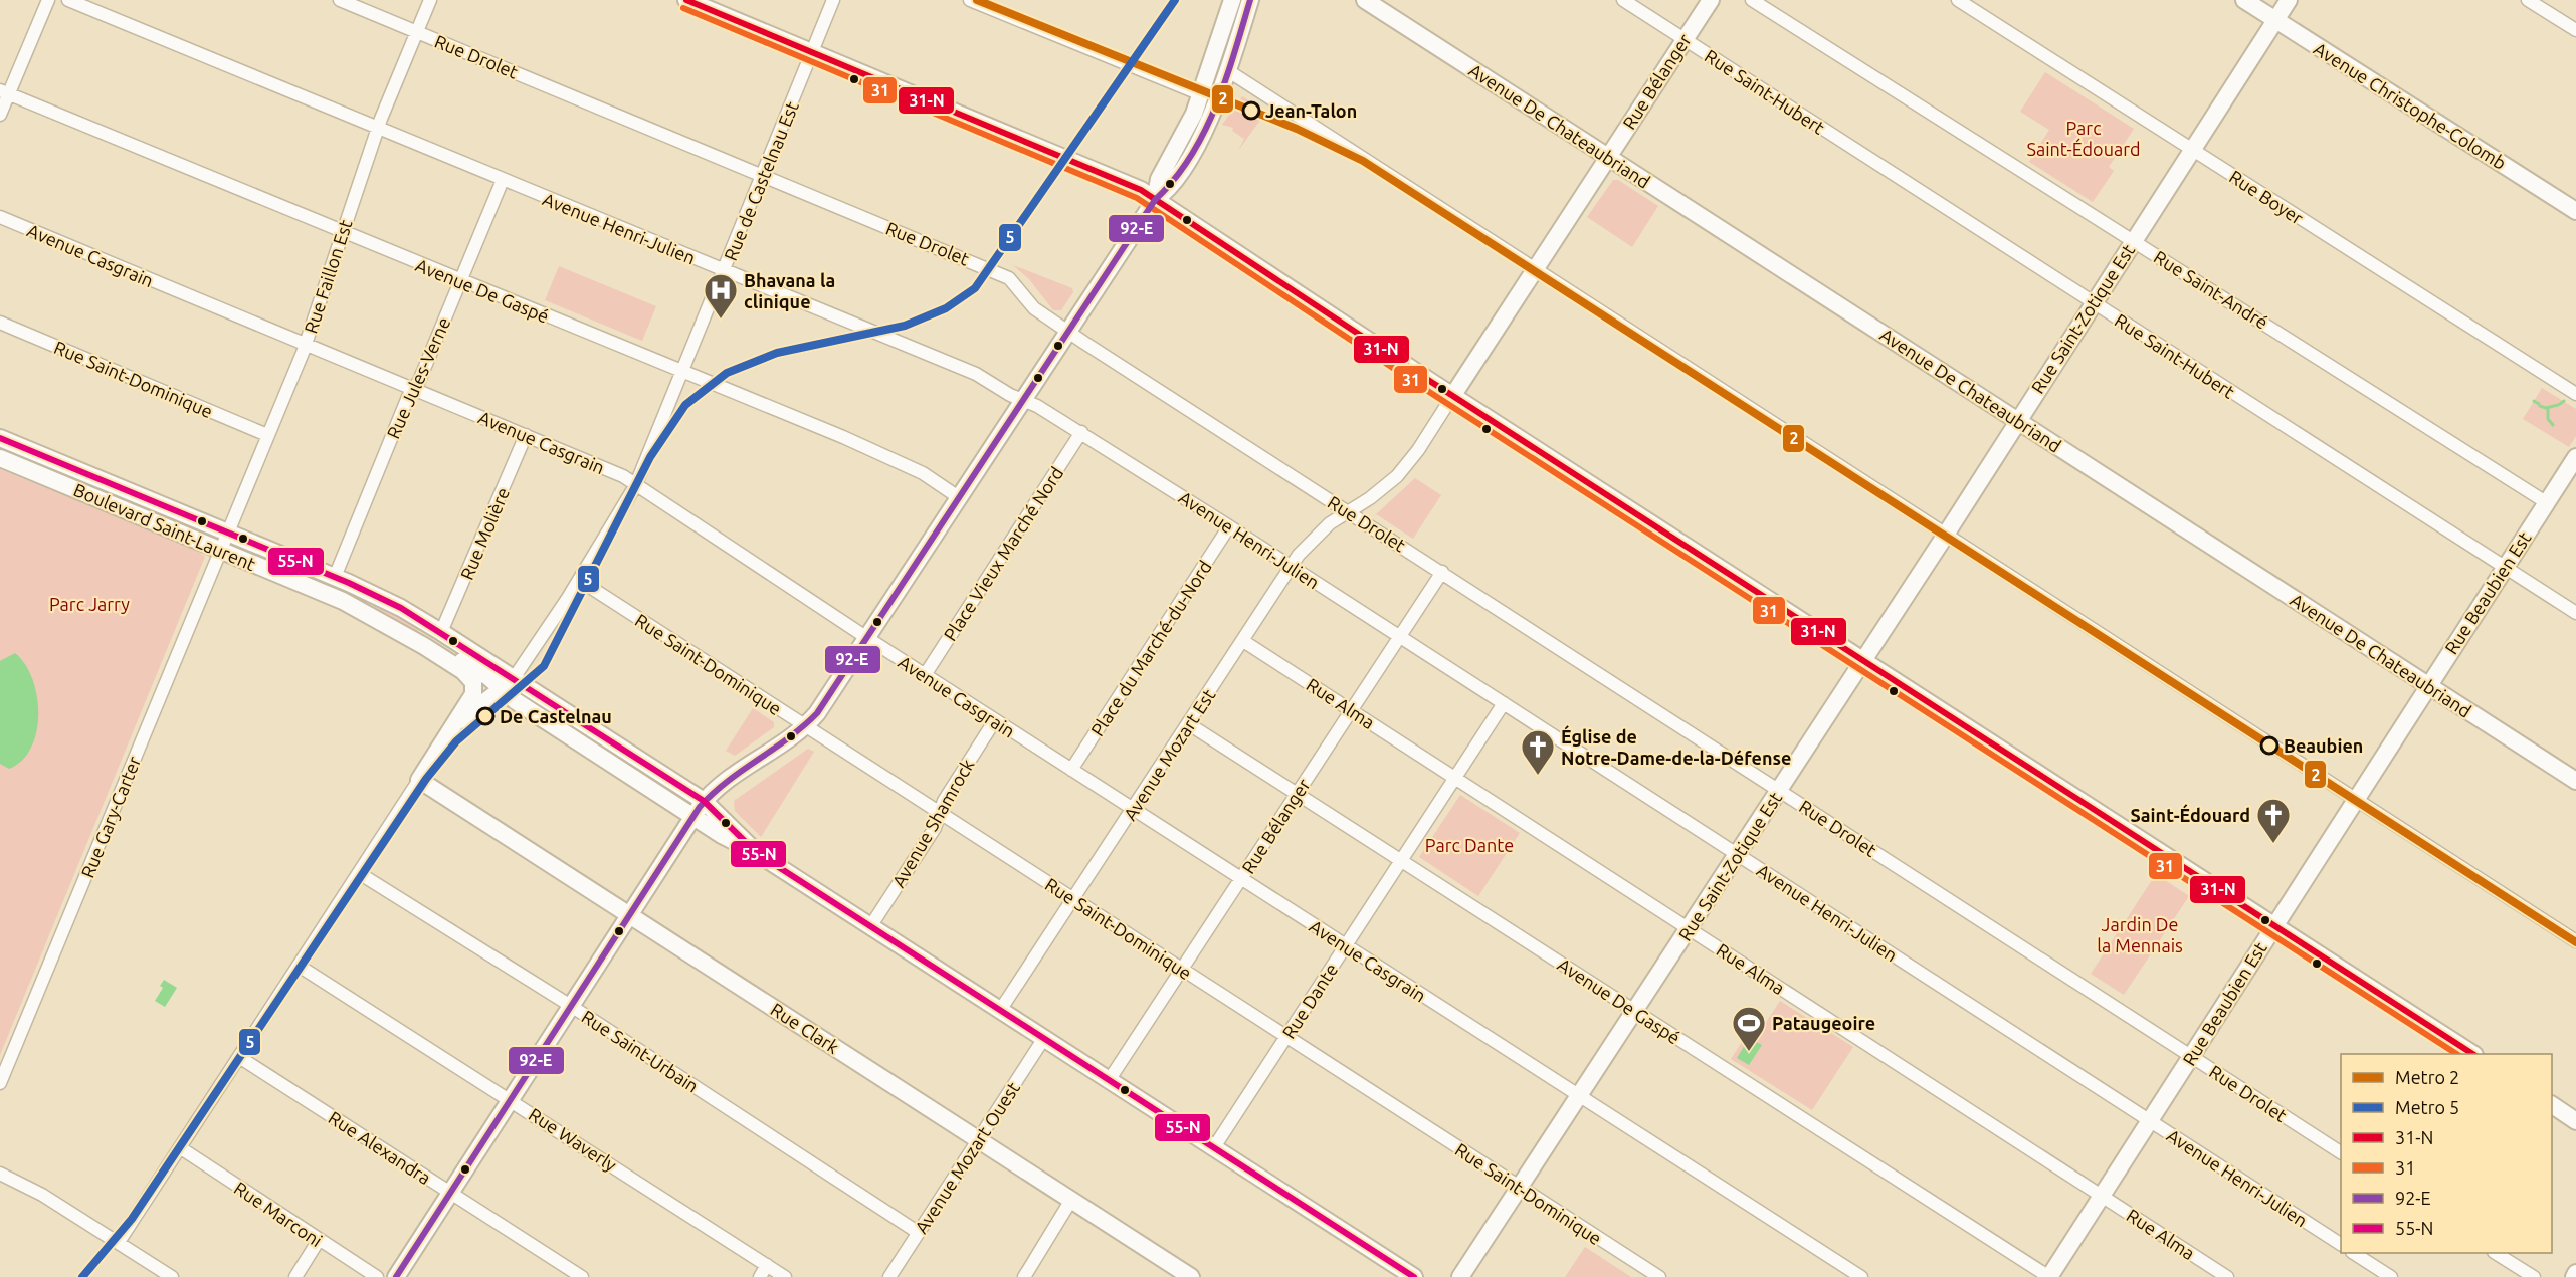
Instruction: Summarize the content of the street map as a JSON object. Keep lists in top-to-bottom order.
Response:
{
  "streets": {
    "main road": [
      "Rue Bélanger",
      "Avenue Christophe-Colomb",
      "Avenue De Chateaubriand",
      "Rue Saint-Zotique Est",
      "Boulevard Saint-Laurent",
      "Rue Beaubien Est",
      "Rue Clark"
    ],
    "street": [
      "Rue Drolet",
      "Rue Saint-Hubert",
      "Rue de Castelnau Est",
      "Rue Boyer",
      "Avenue Henri-Julien",
      "Avenue Casgrain",
      "Rue Faillon Est",
      "Rue Saint-André",
      "Avenue De Gaspé",
      "Rue Jules-Verne",
      "Rue Saint-Dominique",
      "Rue Molière",
      "Place Vieux Marché Nord",
      "Place du Marché-du-Nord",
      "Rue Alma",
      "Avenue Mozart Est",
      "Rue Gary-Carter",
      "Avenue Shamrock",
      "Rue Dante",
      "Rue Saint-Urbain",
      "Rue Waverly",
      "Rue Alexandra",
      "Avenue Mozart Ouest",
      "Rue Marconi"
    ]
  },
  "crossings": [
    ["Rue Drolet", "Rue Bélanger"],
    ["Rue Drolet", "Rue de Castelnau Est"],
    ["Rue Drolet", "Rue Faillon Est"],
    ["Rue Drolet", "Rue Saint-Zotique Est"],
    ["Rue Drolet", "Rue Beaubien Est"],
    ["Rue Drolet", "Avenue Mozart Est"],
    ["Rue Bélanger", "Rue Saint-Hubert"],
    ["Rue Bélanger", "Avenue De Chateaubriand"],
    ["Rue Bélanger", "Avenue Henri-Julien"],
    ["Rue Bélanger", "Avenue Casgrain"],
    ["Rue Bélanger", "Avenue De Gaspé"],
    ["Rue Bélanger", "Rue Saint-Dominique"],
    ["Rue Bélanger", "Boulevard Saint-Laurent"],
    ["Rue Bélanger", "Rue Alma"],
    ["Rue Bélanger", "Avenue Mozart Est"],
    ["Rue Saint-Hubert", "Rue Saint-Zotique Est"],
    ["Rue Saint-Hubert", "Rue Beaubien Est"],
    ["Avenue Christophe-Colomb", "Rue Saint-Zotique Est"],
    ["Avenue De Chateaubriand", "Rue Saint-Zotique Est"],
    ["Avenue De Chateaubriand", "Rue Beaubien Est"],
    ["Rue de Castelnau Est", "Avenue Henri-Julien"],
    ["Rue de Castelnau Est", "Avenue Casgrain"],
    ["Rue de Castelnau Est", "Avenue De Gaspé"],
    ["Rue de Castelnau Est", "Rue Saint-Dominique"],
    ["Rue de Castelnau Est", "Boulevard Saint-Laurent"],
    ["Rue Boyer", "Rue Saint-Zotique Est"],
    ["Avenue Henri-Julien", "Rue Faillon Est"],
    ["Avenue Henri-Julien", "Rue Saint-Zotique Est"],
    ["Avenue Henri-Julien", "Rue Jules-Verne"],
    ["Avenue Henri-Julien", "Place Vieux Marché Nord"],
    ["Avenue Henri-Julien", "Rue Beaubien Est"],
    ["Avenue Henri-Julien", "Place du Marché-du-Nord"],
    ["Avenue Henri-Julien", "Avenue Mozart Est"],
    ["Avenue Henri-Julien", "Rue Dante"],
    ["Avenue Casgrain", "Rue Faillon Est"],
    ["Avenue Casgrain", "Rue Saint-Zotique Est"],
    ["Avenue Casgrain", "Rue Jules-Verne"],
    ["Avenue Casgrain", "Rue Molière"],
    ["Avenue Casgrain", "Place Vieux Marché Nord"],
    ["Avenue Casgrain", "Place du Marché-du-Nord"],
    ["Avenue Casgrain", "Avenue Mozart Est"],
    ["Avenue Casgrain", "Avenue Shamrock"],
    ["Avenue Casgrain", "Rue Dante"],
    ["Rue Faillon Est", "Avenue De Gaspé"],
    ["Rue Faillon Est", "Rue Saint-Dominique"],
    ["Rue Faillon Est", "Boulevard Saint-Laurent"],
    ["Rue Faillon Est", "Rue Gary-Carter"],
    ["Rue Saint-André", "Rue Saint-Zotique Est"],
    ["Rue Saint-André", "Rue Beaubien Est"],
    ["Avenue De Gaspé", "Rue Saint-Zotique Est"],
    ["Avenue De Gaspé", "Rue Jules-Verne"],
    ["Avenue De Gaspé", "Rue Beaubien Est"],
    ["Avenue De Gaspé", "Avenue Mozart Est"],
    ["Avenue De Gaspé", "Rue Dante"],
    ["Rue Saint-Zotique Est", "Rue Saint-Dominique"],
    ["Rue Saint-Zotique Est", "Rue Alma"],
    ["Rue Jules-Verne", "Boulevard Saint-Laurent"],
    ["Rue Saint-Dominique", "Avenue Mozart Est"],
    ["Rue Saint-Dominique", "Avenue Shamrock"],
    ["Rue Saint-Dominique", "Rue Dante"],
    ["Boulevard Saint-Laurent", "Rue Molière"],
    ["Boulevard Saint-Laurent", "Avenue Mozart Est"],
    ["Boulevard Saint-Laurent", "Rue Gary-Carter"],
    ["Boulevard Saint-Laurent", "Avenue Shamrock"],
    ["Boulevard Saint-Laurent", "Rue Dante"],
    ["Boulevard Saint-Laurent", "Avenue Mozart Ouest"],
    ["Rue Beaubien Est", "Rue Alma"],
    ["Rue Alma", "Avenue Mozart Est"],
    ["Rue Alma", "Rue Dante"],
    ["Rue Clark", "Avenue Mozart Ouest"],
    ["Rue Saint-Urbain", "Avenue Mozart Ouest"]
  ],
  "parks": [
    "Parc Saint-Édouard",
    "Parc Jarry",
    "Parc Dante",
    "Jardin De la Mennais"
  ],
  "places": {
    "other": ["Jean-Talon", "De Castelnau", "Beaubien"],
    "hospital": ["Bhavana la clinique"],
    "church": ["Église de Notre-Dame-de-la-Défense", "Saint-Édouard"],
    "sports": ["Pataugeoire"]
  },
  "lines": [
    "metro line 2",
    "metro line 5",
    "transit line 31-N",
    "transit line 92-E",
    "transit line 31",
    "transit line 55-N"
  ],
  "legend": [
    "Metro 2",
    "Metro 5",
    "31-N",
    "31",
    "92-E",
    "55-N"
  ]
}
